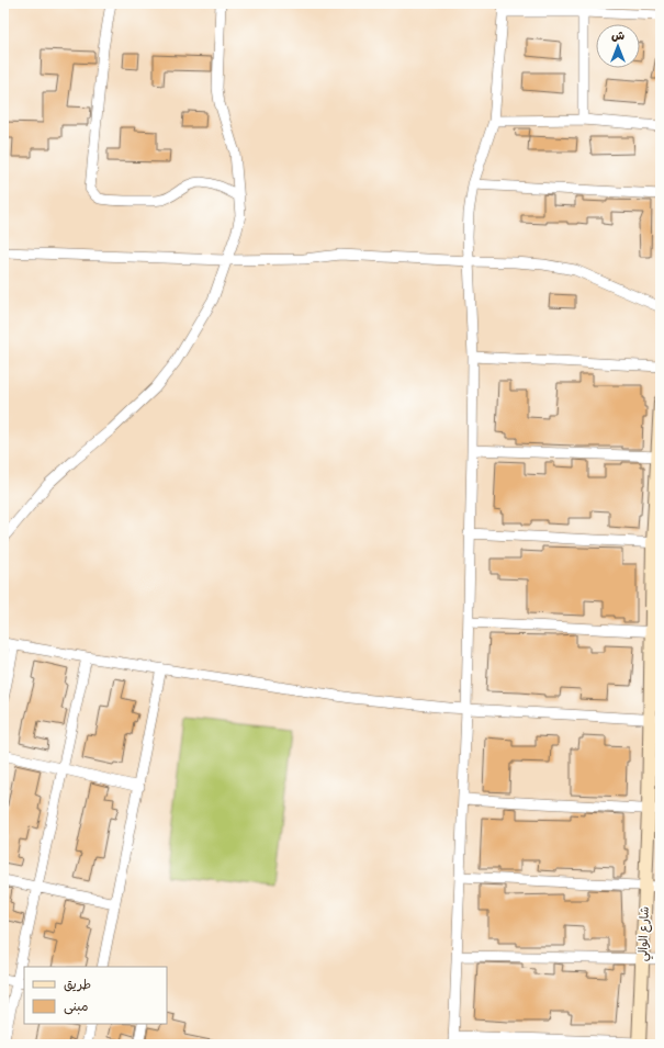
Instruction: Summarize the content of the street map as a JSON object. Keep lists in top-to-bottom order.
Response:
{
  "streets": {
    "main road": ["شارع الوالي"]
  },
  "legend": ["طريق", "مبنى"],
  "north": "top"
}
